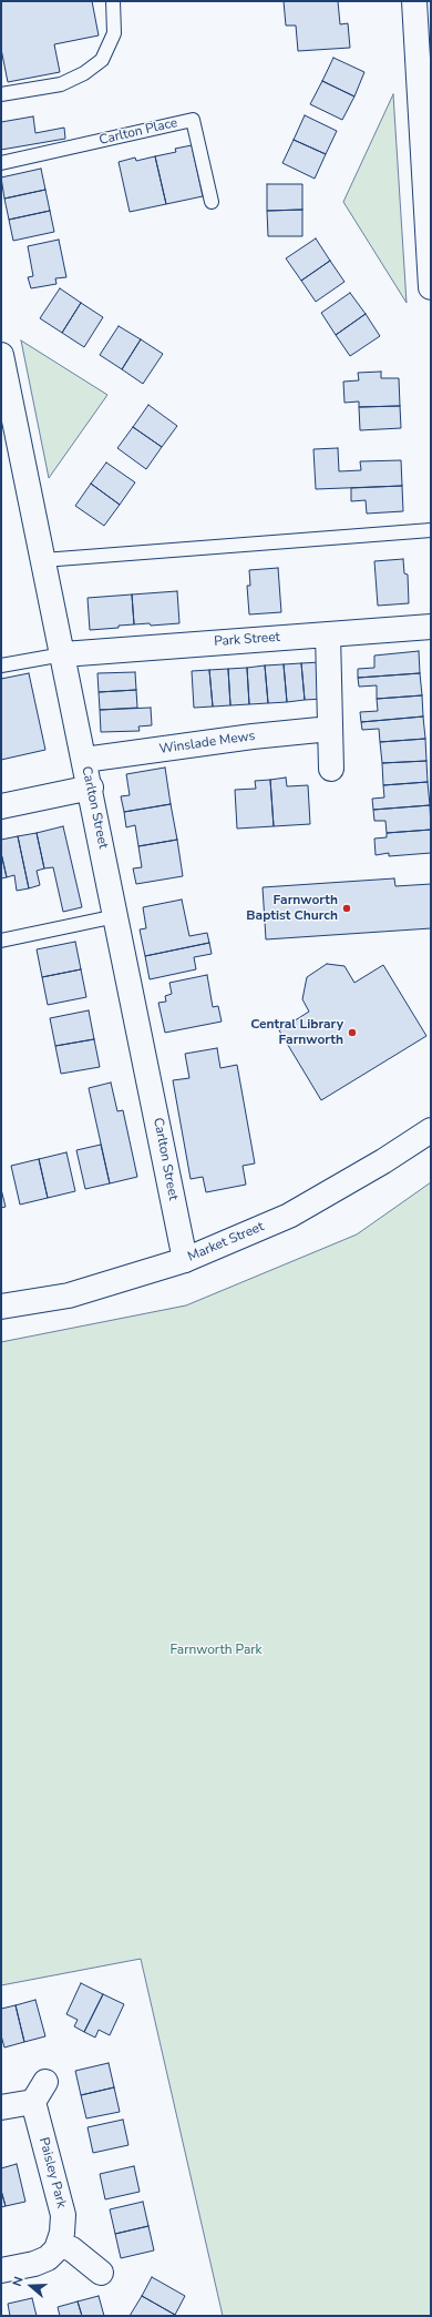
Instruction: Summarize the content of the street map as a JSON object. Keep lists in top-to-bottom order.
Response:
{
  "streets": {
    "street": [
      "Park Street",
      "Winslade Mews",
      "Carlton Street",
      "Market Street",
      "Paisley Park"
    ],
    "lane": ["Carlton Place"]
  },
  "crossings": [
    ["Park Street", "Carlton Street"],
    ["Winslade Mews", "Carlton Street"],
    ["Carlton Street", "Market Street"]
  ],
  "parks": ["Farnworth Park"],
  "places": ["Farnworth Baptist Church", "Central Library Farnworth"],
  "north": "left"
}
